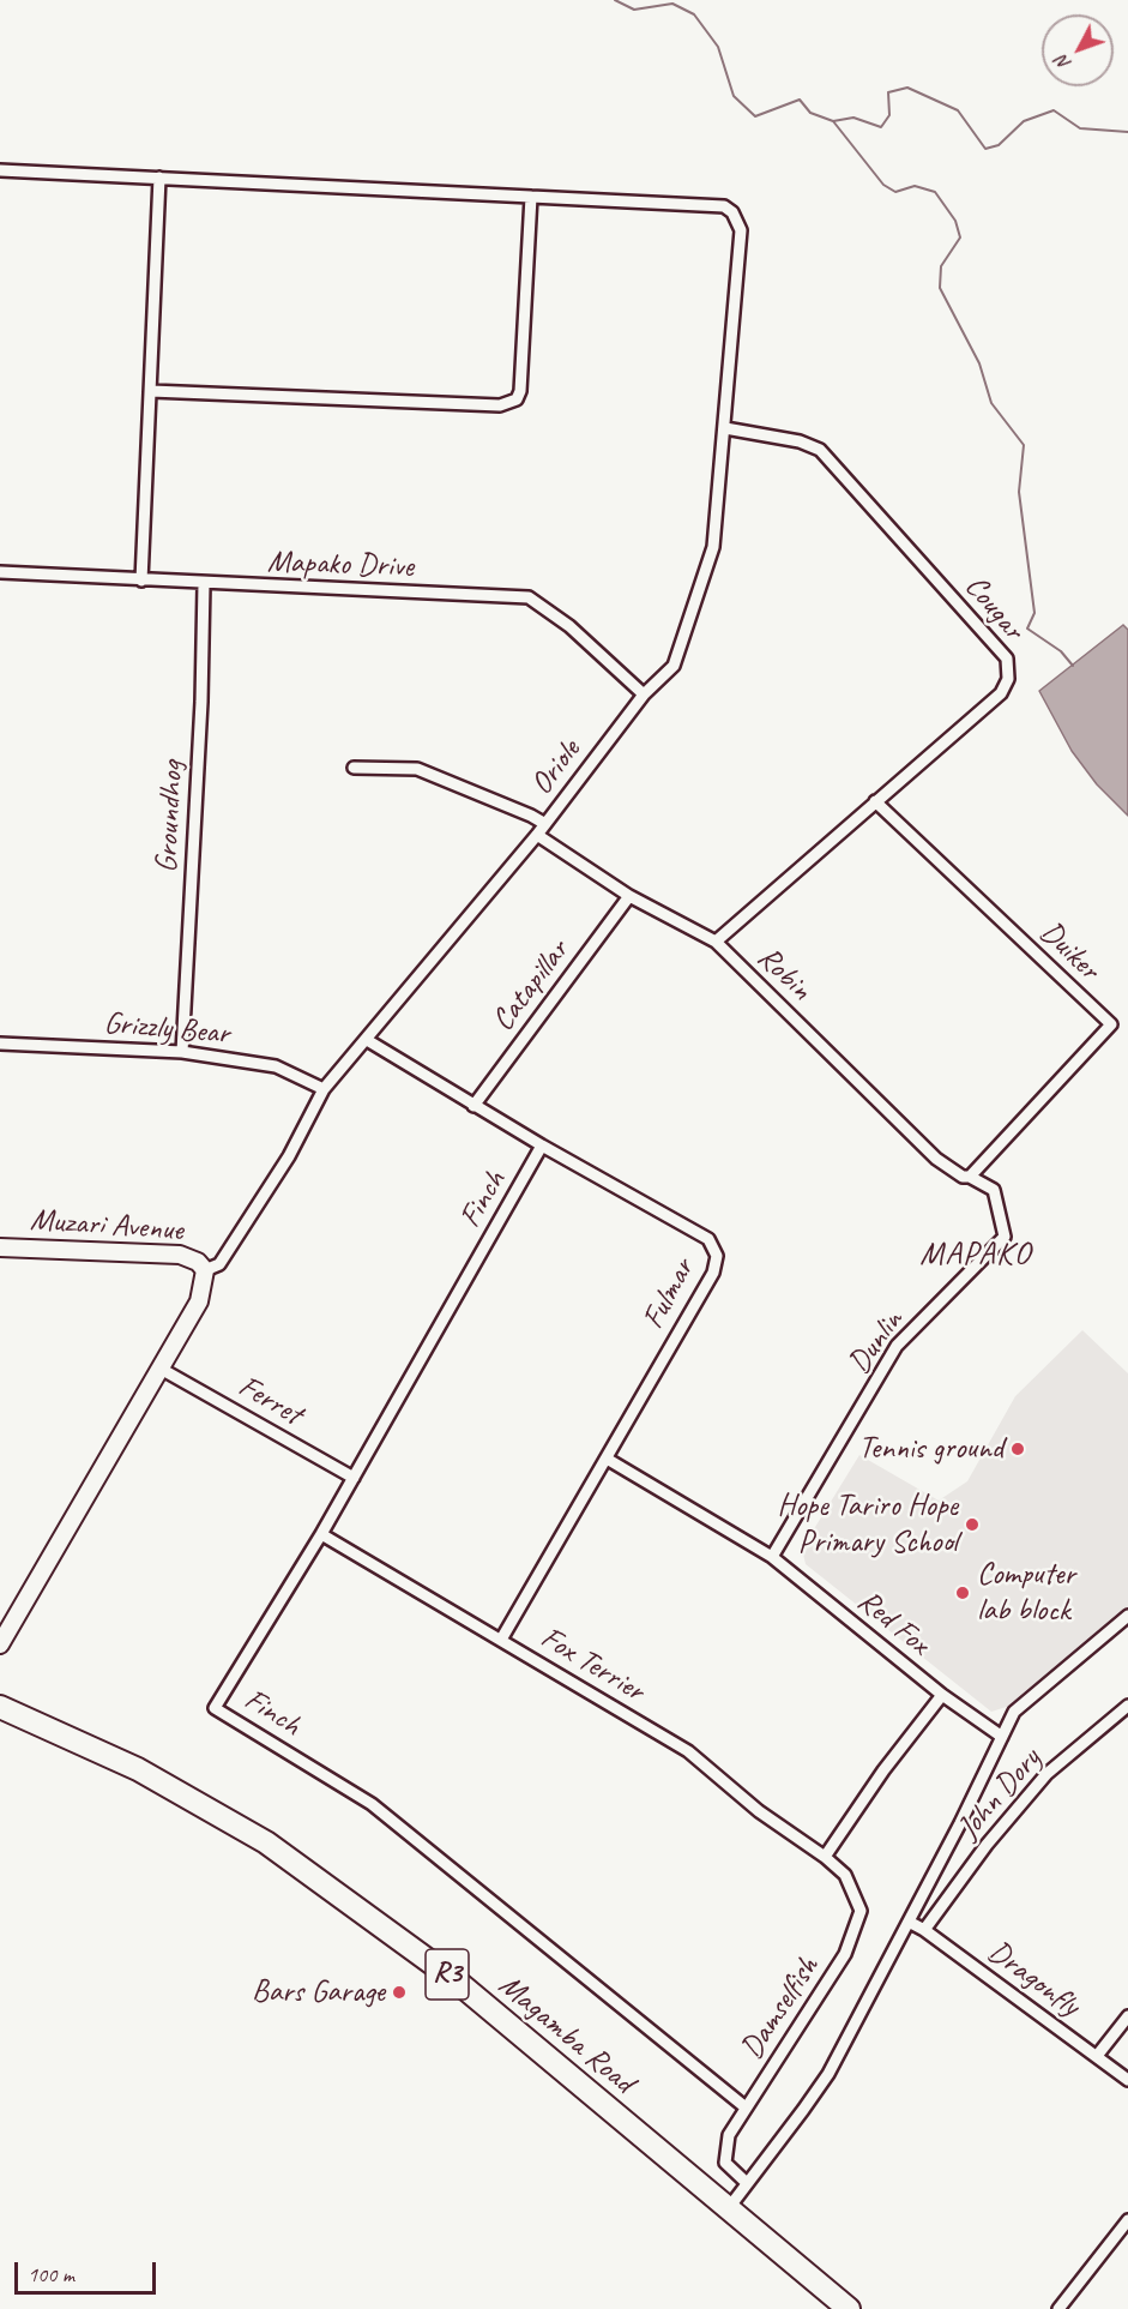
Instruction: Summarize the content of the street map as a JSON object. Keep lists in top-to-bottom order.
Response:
{
  "streets": {
    "highway": ["R3", "Magamba Road"],
    "street": [
      "Mapako Drive",
      "Cougar",
      "Oriole",
      "Groundhog",
      "Duiker",
      "Robin",
      "Catapillar",
      "Grizzly Bear",
      "Finch",
      "Muzari Avenue",
      "Fulmar",
      "Dunlin",
      "Ferret",
      "Red Fox",
      "Fox Terrier",
      "John Dory",
      "Dragonfly",
      "Damselfish"
    ]
  },
  "crossings": [
    ["Mapako Drive", "Oriole"],
    ["Mapako Drive", "Groundhog"],
    ["Cougar", "Oriole"],
    ["Cougar", "Duiker"],
    ["Cougar", "Robin"],
    ["Oriole", "Robin"],
    ["Oriole", "Grizzly Bear"],
    ["Oriole", "Muzari Avenue"],
    ["Oriole", "Fulmar"],
    ["Groundhog", "Grizzly Bear"],
    ["Duiker", "Robin"],
    ["Duiker", "Dunlin"],
    ["Robin", "Catapillar"],
    ["Robin", "Dunlin"],
    ["Catapillar", "Fulmar"],
    ["Finch", "Fulmar"],
    ["Finch", "Ferret"],
    ["Finch", "Fox Terrier"],
    ["Finch", "Damselfish"],
    ["Fulmar", "Red Fox"],
    ["Fulmar", "Fox Terrier"],
    ["Dunlin", "Red Fox"],
    ["Fox Terrier", "Damselfish"],
    ["John Dory", "Dragonfly"]
  ],
  "districts": ["MAPAKO"],
  "places": [
    "Tennis ground",
    "Hope Tariro Hope Primary School",
    "Computer lab block",
    "Bars Garage"
  ],
  "scale_bar": "100 m",
  "north": "bottom left"
}
